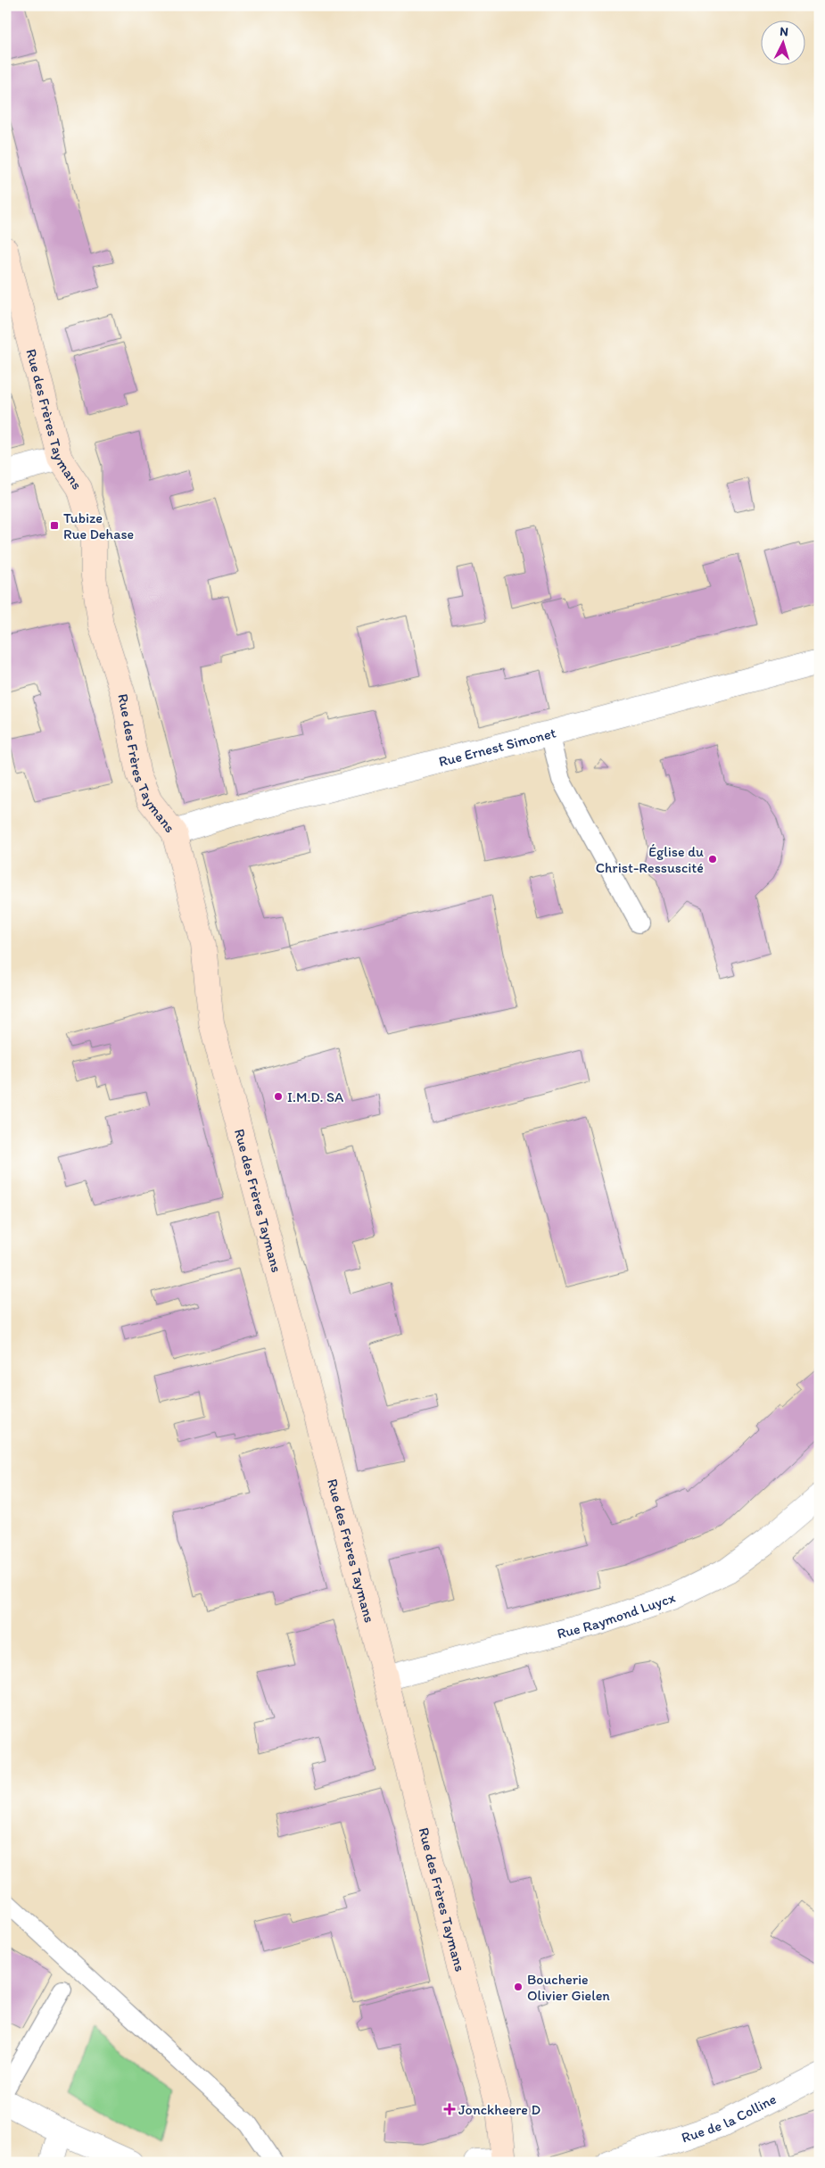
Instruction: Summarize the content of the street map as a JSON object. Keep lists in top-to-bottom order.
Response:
{
  "streets": {
    "street": [
      "Rue des Frères Taymans",
      "Rue Ernest Simonet",
      "Rue Raymond Luycx",
      "Rue de la Colline"
    ]
  },
  "crossings": [
    ["Rue des Frères Taymans", "Rue Ernest Simonet"],
    ["Rue des Frères Taymans", "Rue Raymond Luycx"]
  ],
  "places": {
    "transit": ["Tubize Rue Dehase"],
    "other": ["Église du Christ-Ressuscité", "I.M.D. SA", "Boucherie Olivier Gielen"],
    "health": ["Jonckheere D"]
  },
  "north": "top"
}
